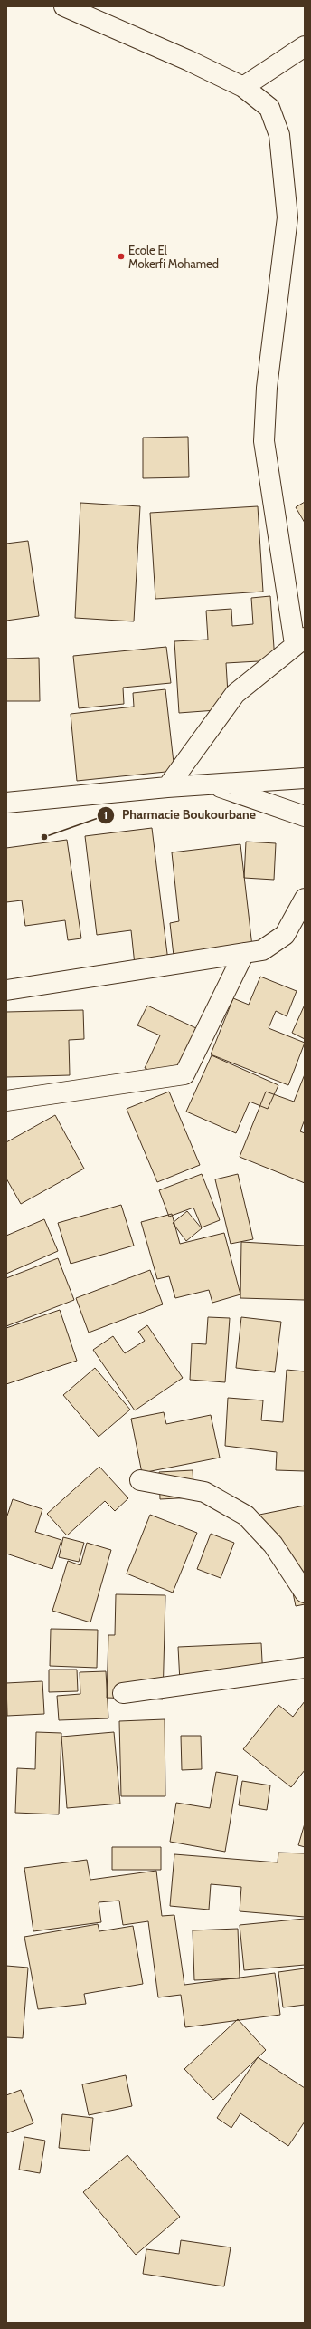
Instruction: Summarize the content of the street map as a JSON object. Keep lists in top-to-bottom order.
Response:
{
  "places": ["Ecole El Mokerfi Mohamed", "Pharmacie Boukourbane"]
}
